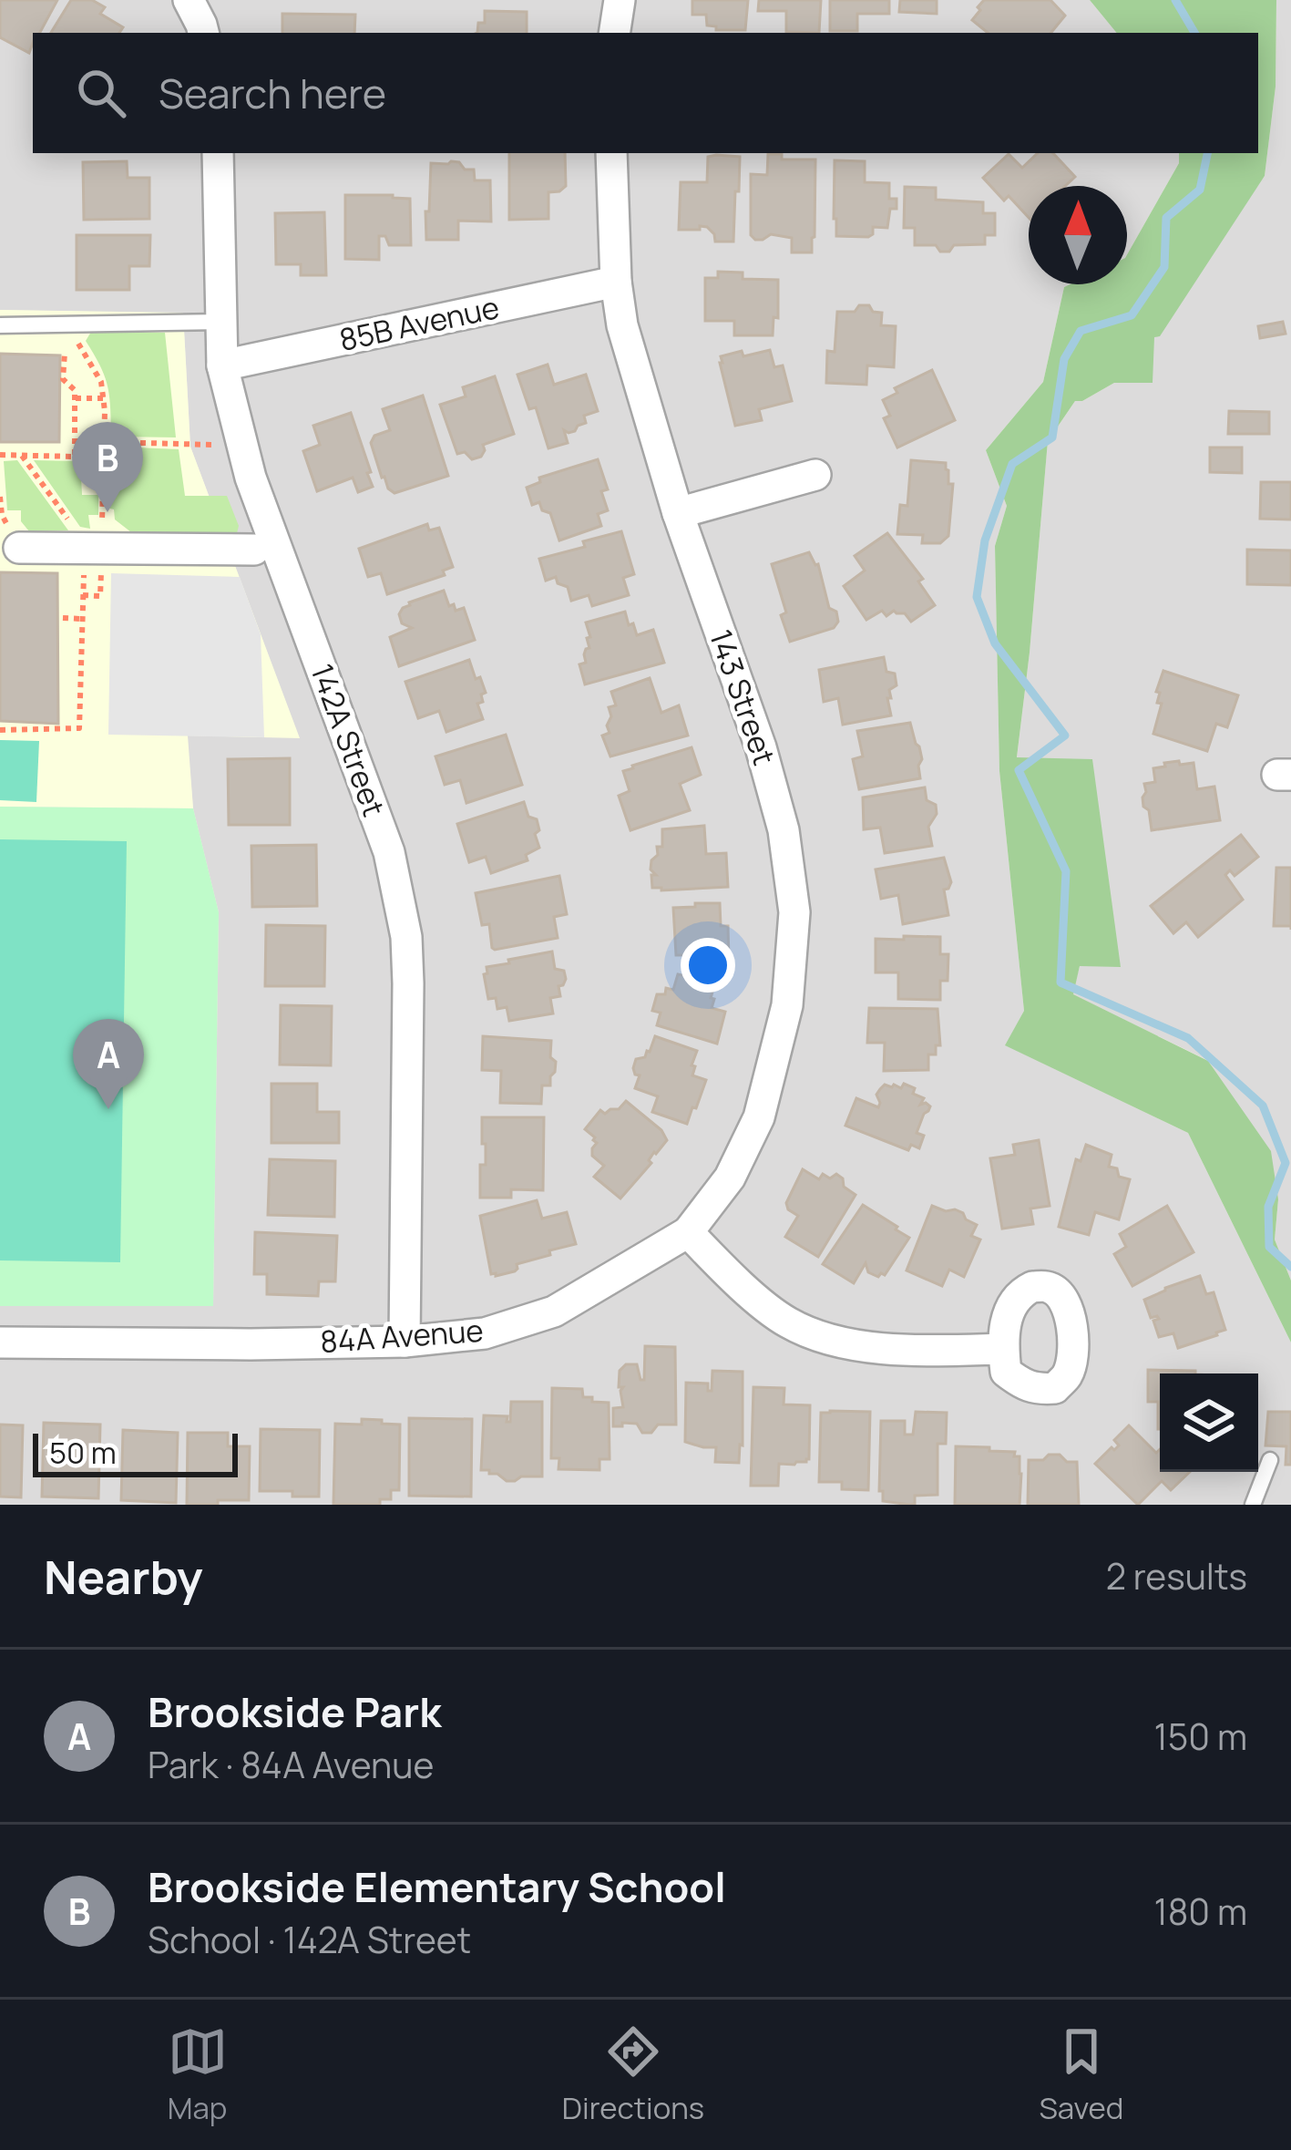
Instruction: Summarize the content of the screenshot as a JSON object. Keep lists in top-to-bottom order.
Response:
{
  "streets": {
    "street": [
      "85B Avenue",
      "143 Street",
      "142A Street",
      "84A Avenue"
    ]
  },
  "crossings": [
    ["85B Avenue", "143 Street"],
    ["85B Avenue", "142A Street"],
    ["143 Street", "84A Avenue"],
    ["142A Street", "84A Avenue"]
  ],
  "scale_bar": "50 m",
  "north": "top",
  "page": {
    "search": "Search here",
    "pins": ["B", "A"],
    "scale": "50 m",
    "heading": ["Nearby", "2 results"],
    "list": [
      {
        "mark": "A",
        "name": "Brookside Park",
        "note": "Park · 84A Avenue",
        "value": "150 m"
      },
      {
        "mark": "B",
        "name": "Brookside Elementary School",
        "note": "School · 142A Street",
        "value": "180 m"
      }
    ],
    "nav": ["Map", "Directions", "Saved"]
  }
}
